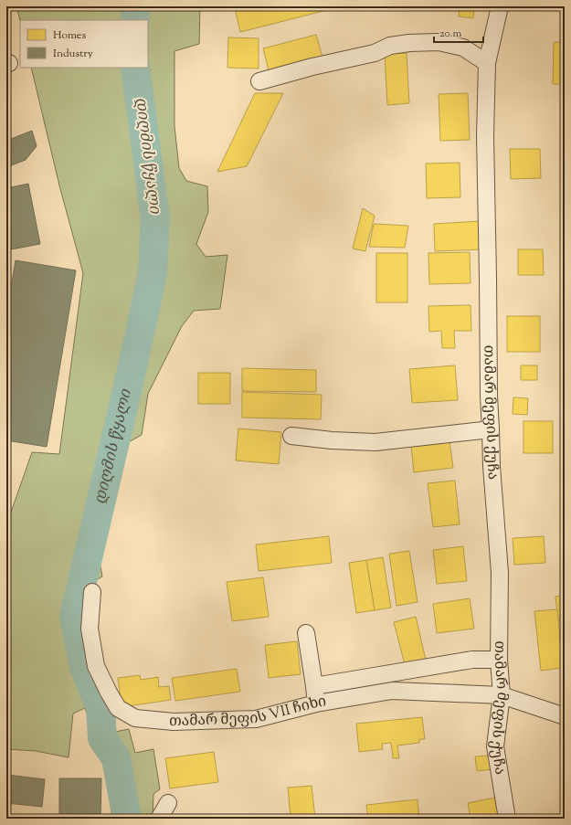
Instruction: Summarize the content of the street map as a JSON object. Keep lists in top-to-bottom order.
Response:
{
  "streets": {
    "street": ["თამარ მეფის ქუჩა", "თამარ მეფის VII ჩიხი"]
  },
  "crossings": [
    ["თამარ მეფის ქუჩა", "თამარ მეფის VII ჩიხი"]
  ],
  "water": ["დიღმის წყალი"],
  "legend": ["Homes", "Industry"],
  "scale_bar": "20 m"
}
